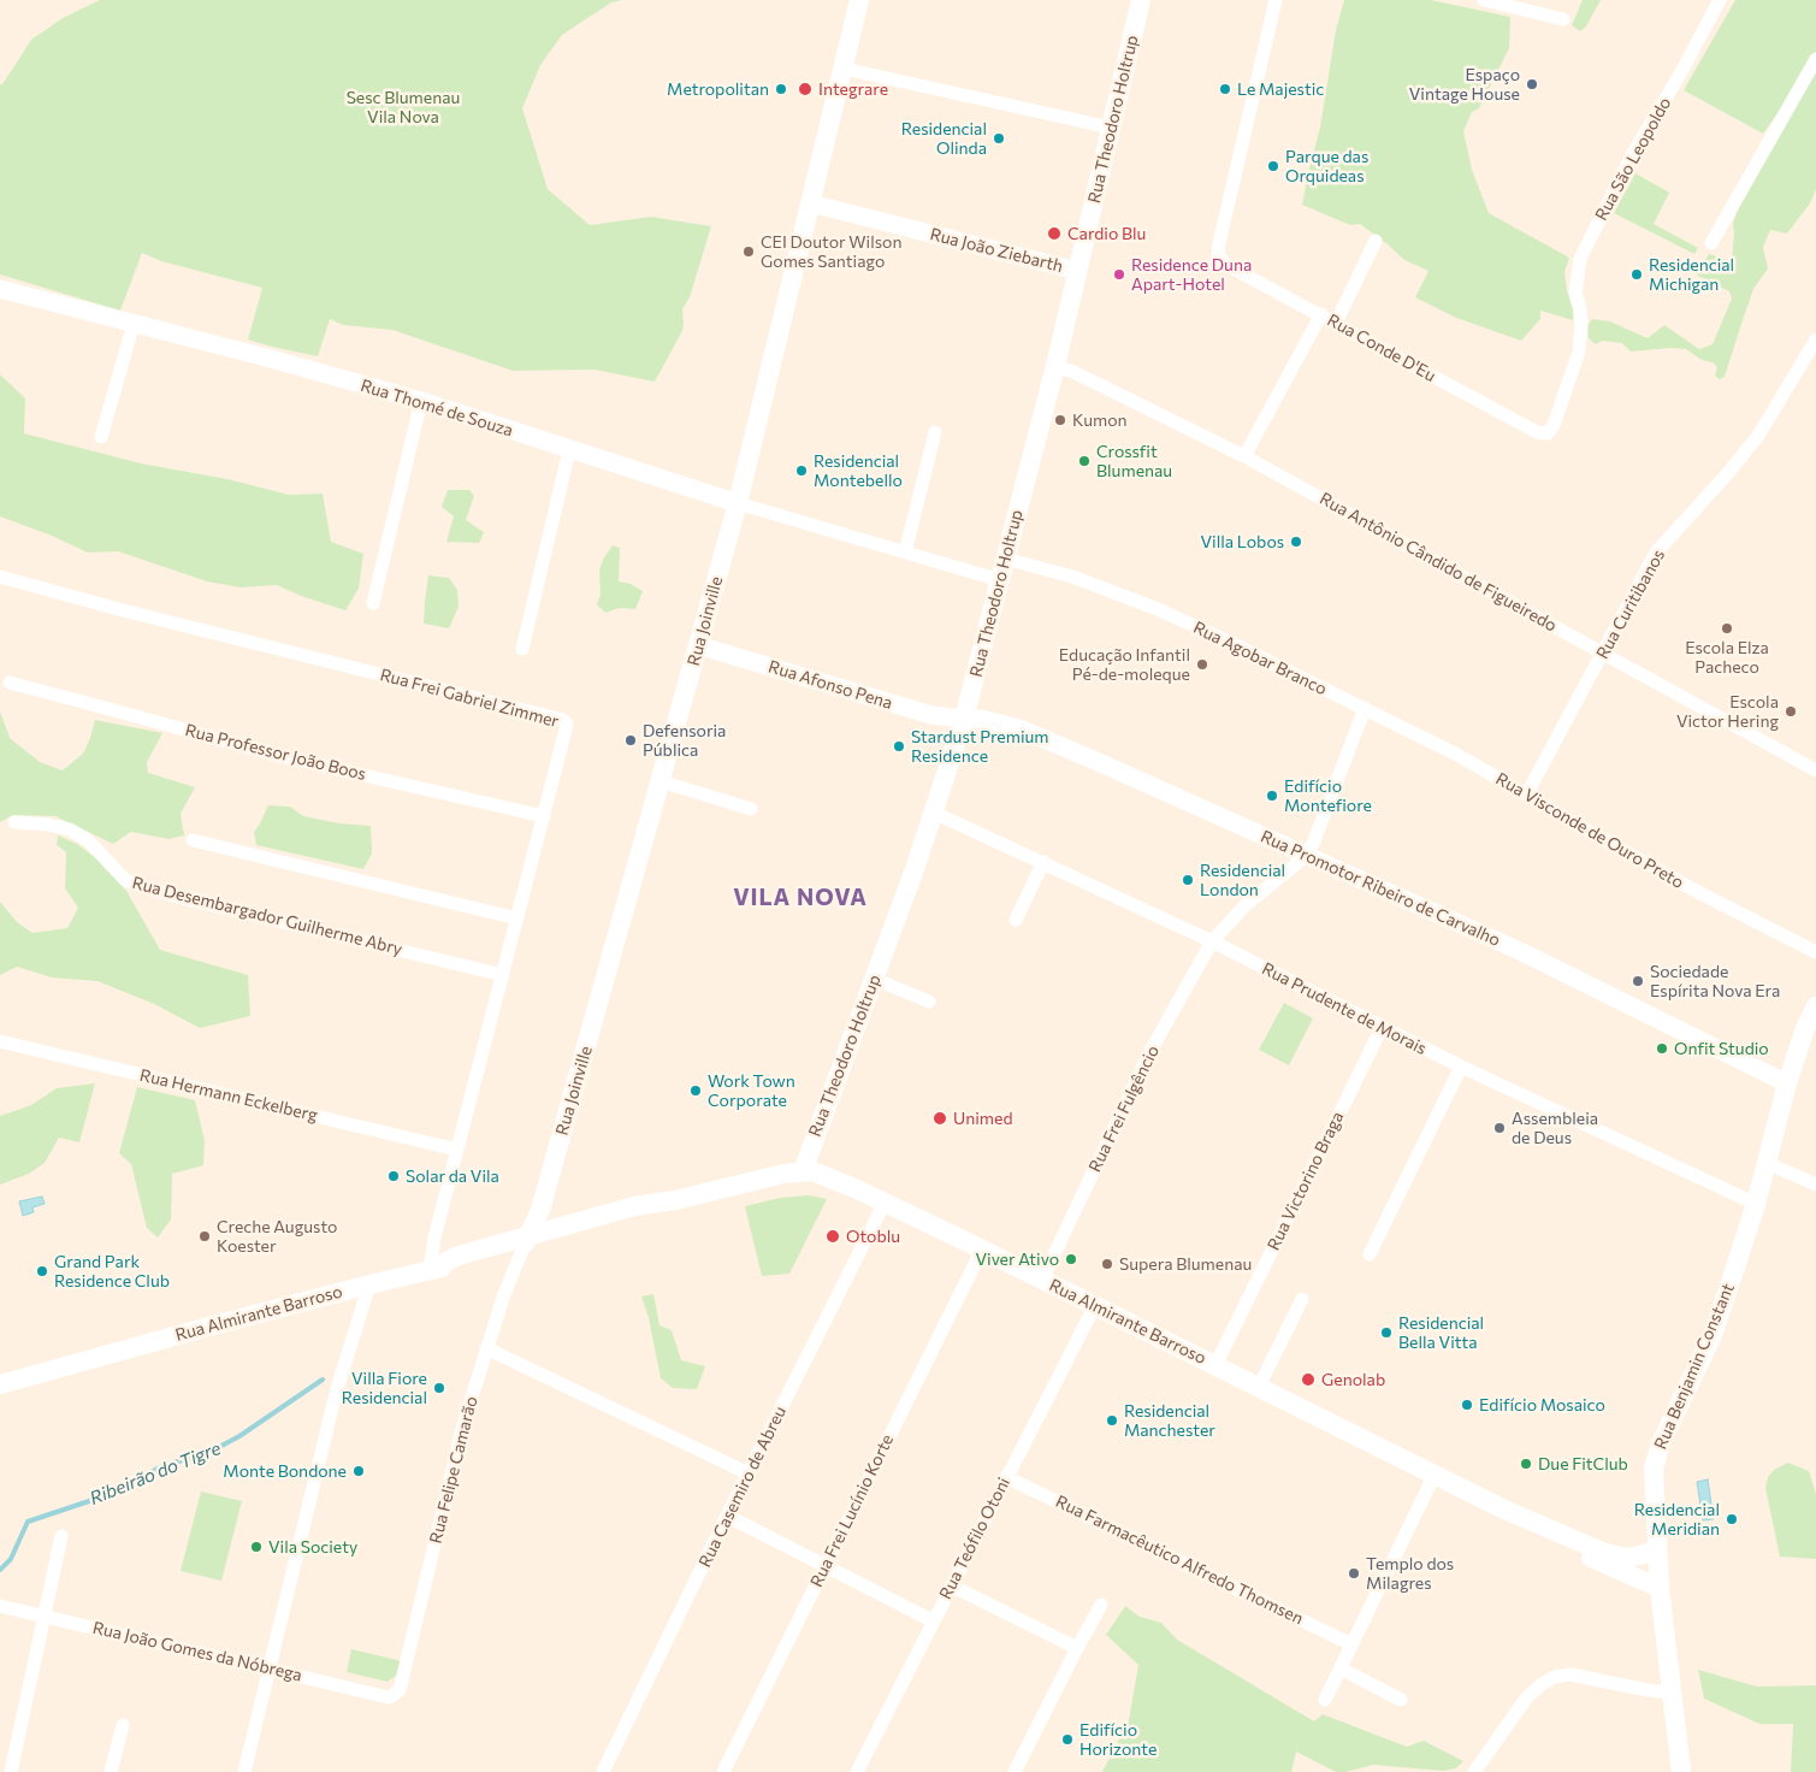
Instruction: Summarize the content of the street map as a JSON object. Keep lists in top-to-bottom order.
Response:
{
  "streets": {
    "main road": [
      "Rua Theodoro Holtrup",
      "Rua Joinville",
      "Rua Almirante Barroso",
      "Rua Benjamin Constant"
    ],
    "street": [
      "Rua São Leopoldo",
      "Rua João Ziebarth",
      "Rua Conde D'Eu",
      "Rua Thomé de Souza",
      "Rua Antônio Cândido de Figueiredo",
      "Rua Curitibanos",
      "Rua Agobar Branco",
      "Rua Afonso Pena",
      "Rua Frei Gabriel Zimmer",
      "Rua Professor João Boos",
      "Rua Visconde de Ouro Preto",
      "Rua Promotor Ribeiro de Carvalho",
      "Rua Desembargador Guilherme Abry",
      "Rua Prudente de Morais",
      "Rua Hermann Eckelberg",
      "Rua Frei Fulgêncio",
      "Rua Victorino Braga",
      "Rua Felipe Camarão",
      "Rua Casemiro de Abreu",
      "Rua Frei Lucínio Korte",
      "Rua Teófilo Otoni",
      "Rua Farmacêutico Alfredo Thomsen",
      "Rua João Gomes da Nóbrega"
    ]
  },
  "crossings": [
    ["Rua Theodoro Holtrup", "Rua João Ziebarth"],
    ["Rua Theodoro Holtrup", "Rua Antônio Cândido de Figueiredo"],
    ["Rua Theodoro Holtrup", "Rua Agobar Branco"],
    ["Rua Theodoro Holtrup", "Rua Afonso Pena"],
    ["Rua Theodoro Holtrup", "Rua Promotor Ribeiro de Carvalho"],
    ["Rua Theodoro Holtrup", "Rua Prudente de Morais"],
    ["Rua Theodoro Holtrup", "Rua Almirante Barroso"],
    ["Rua São Leopoldo", "Rua Conde D'Eu"],
    ["Rua João Ziebarth", "Rua Joinville"],
    ["Rua Thomé de Souza", "Rua Joinville"],
    ["Rua Antônio Cândido de Figueiredo", "Rua Curitibanos"],
    ["Rua Curitibanos", "Rua Visconde de Ouro Preto"],
    ["Rua Joinville", "Rua Afonso Pena"],
    ["Rua Joinville", "Rua Almirante Barroso"],
    ["Rua Joinville", "Rua Felipe Camarão"],
    ["Rua Agobar Branco", "Rua Visconde de Ouro Preto"],
    ["Rua Afonso Pena", "Rua Promotor Ribeiro de Carvalho"],
    ["Rua Frei Gabriel Zimmer", "Rua Professor João Boos"],
    ["Rua Frei Gabriel Zimmer", "Rua Desembargador Guilherme Abry"],
    ["Rua Frei Gabriel Zimmer", "Rua Hermann Eckelberg"],
    ["Rua Frei Gabriel Zimmer", "Rua Almirante Barroso"],
    ["Rua Promotor Ribeiro de Carvalho", "Rua Frei Fulgêncio"],
    ["Rua Promotor Ribeiro de Carvalho", "Rua Benjamin Constant"],
    ["Rua Prudente de Morais", "Rua Frei Fulgêncio"],
    ["Rua Prudente de Morais", "Rua Victorino Braga"],
    ["Rua Prudente de Morais", "Rua Benjamin Constant"],
    ["Rua Frei Fulgêncio", "Rua Almirante Barroso"],
    ["Rua Victorino Braga", "Rua Almirante Barroso"],
    ["Rua Almirante Barroso", "Rua Benjamin Constant"],
    ["Rua Almirante Barroso", "Rua Felipe Camarão"],
    ["Rua Almirante Barroso", "Rua Casemiro de Abreu"],
    ["Rua Almirante Barroso", "Rua Frei Lucínio Korte"],
    ["Rua Almirante Barroso", "Rua Teófilo Otoni"],
    ["Rua Felipe Camarão", "Rua João Gomes da Nóbrega"],
    ["Rua Teófilo Otoni", "Rua Farmacêutico Alfredo Thomsen"]
  ],
  "districts": ["VILA NOVA"],
  "water": ["Ribeirão do Tigre"],
  "parks": ["Sesc Blumenau Vila Nova"],
  "places": [
    "Espaço Vintage House",
    "Metropolitan",
    "Integrare",
    "Le Majestic",
    "Residencial Olinda",
    "Parque das Orquideas",
    "Cardio Blu",
    "CEI Doutor Wilson Gomes Santiago",
    "Residence Duna Apart-Hotel",
    "Residencial Michigan",
    "Kumon",
    "Crossfit Blumenau",
    "Residencial Montebello",
    "Villa Lobos",
    "Escola Elza Pacheco",
    "Educação Infantil Pé-de-moleque",
    "Escola Victor Hering",
    "Defensoria Pública",
    "Stardust Premium Residence",
    "Edifício Montefiore",
    "Residencial London",
    "Sociedade Espírita Nova Era",
    "Onfit Studio",
    "Work Town Corporate",
    "Unimed",
    "Assembleia de Deus",
    "Solar da Vila",
    "Creche Augusto Koester",
    "Otoblu",
    "Viver Ativo",
    "Supera Blumenau",
    "Grand Park Residence Club",
    "Residencial Bella Vitta",
    "Genolab",
    "Villa Fiore Residencial",
    "Edifício Mosaico",
    "Residencial Manchester",
    "Due FitClub",
    "Monte Bondone",
    "Residencial Meridian",
    "Vila Society",
    "Templo dos Milagres",
    "Edifício Horizonte"
  ]
}
